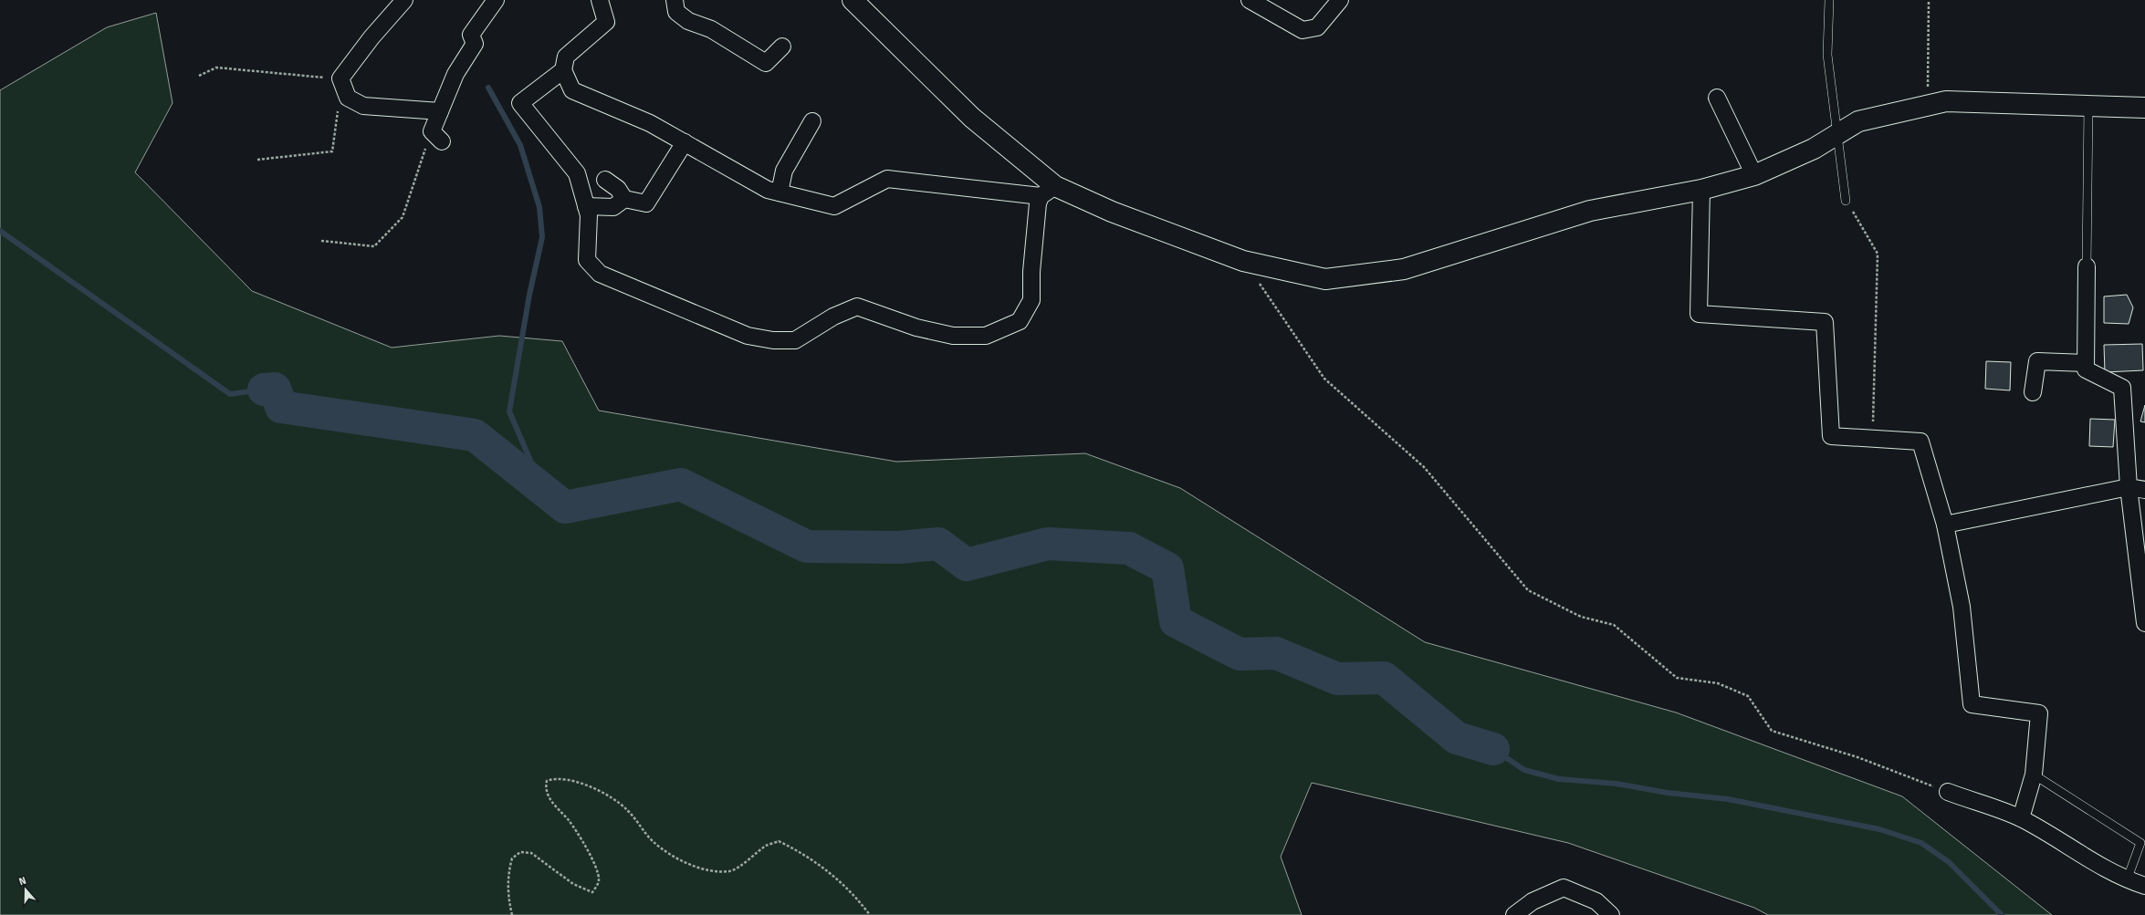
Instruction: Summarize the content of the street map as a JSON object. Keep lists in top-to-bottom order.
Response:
{
  "north": "top"
}
